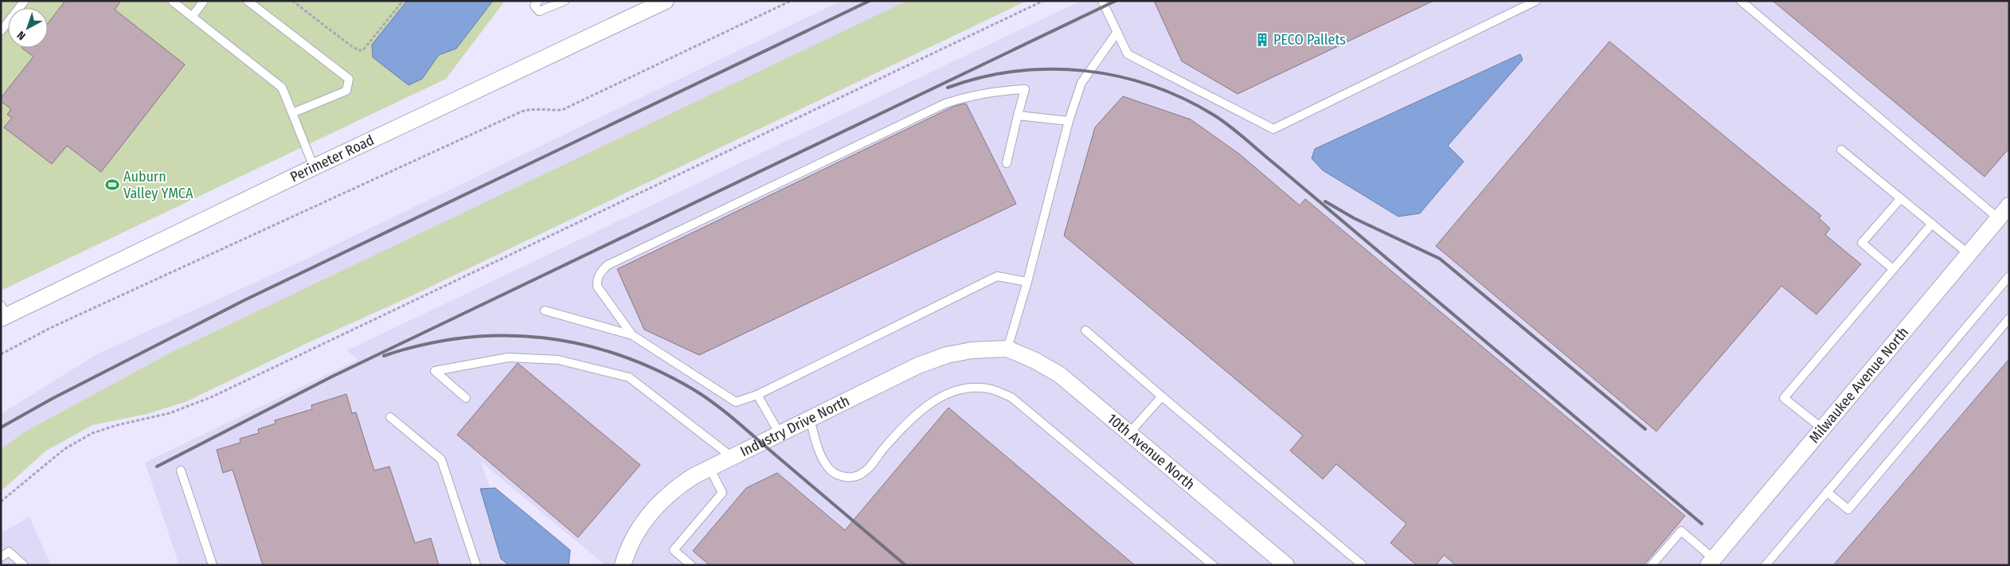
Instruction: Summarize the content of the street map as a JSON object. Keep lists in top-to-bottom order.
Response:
{
  "streets": {
    "street": [
      "Perimeter Road",
      "Milwaukee Avenue North",
      "Industry Drive North",
      "10th Avenue North"
    ]
  },
  "crossings": [
    ["Industry Drive North", "10th Avenue North"]
  ],
  "places": {
    "building": ["PECO Pallets"],
    "sports": ["Auburn Valley YMCA"]
  },
  "north": "bottom left"
}
